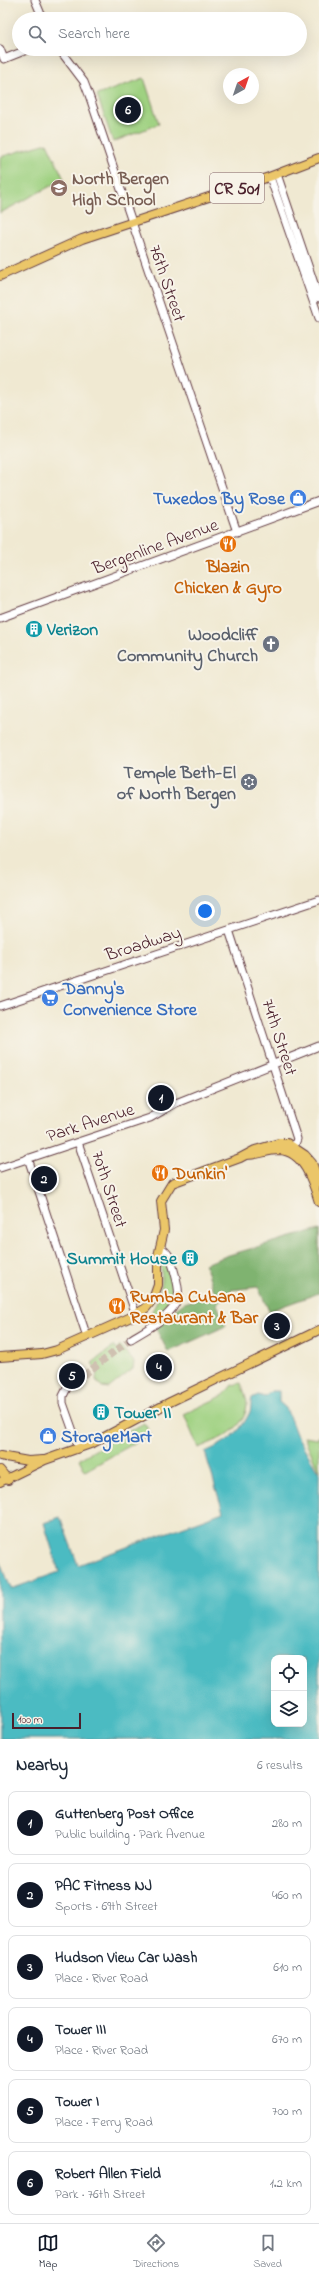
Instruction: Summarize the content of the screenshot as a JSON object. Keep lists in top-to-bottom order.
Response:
{
  "streets": {
    "main road": ["CR 501"],
    "street": [
      "76th Street",
      "Bergenline Avenue",
      "Broadway",
      "74th Street",
      "Park Avenue",
      "70th Street"
    ]
  },
  "crossings": [
    ["CR 501", "76th Street"],
    ["76th Street", "Bergenline Avenue"],
    ["Broadway", "74th Street"],
    ["74th Street", "Park Avenue"],
    ["Park Avenue", "70th Street"]
  ],
  "places": {
    "school or university": ["North Bergen High School"],
    "shop": ["Tuxedos By Rose", "StorageMart"],
    "restaurant": ["Blazin Chicken & Gyro", "Dunkin'", "Rumba Cubana Restaurant & Bar"],
    "building": ["Verizon", "Summit House", "Tower II"],
    "church": ["Woodcliff Community Church"],
    "synagogue": ["Temple Beth-El of North Bergen"],
    "supermarket": ["Danny's Convenience Store"]
  },
  "scale_bar": "100 m",
  "north": "top right",
  "page": {
    "search": "Search here",
    "pins": [
      "6",
      "1",
      "2",
      "3",
      "4",
      "5"
    ],
    "scale": "100 m",
    "heading": ["Nearby", "6 results"],
    "list": [
      {
        "mark": "1",
        "name": "Guttenberg Post Office",
        "note": "Public building · Park Avenue",
        "value": "280 m"
      },
      {
        "mark": "2",
        "name": "PAC Fitness NJ",
        "note": "Sports · 69th Street",
        "value": "460 m"
      },
      {
        "mark": "3",
        "name": "Hudson View Car Wash",
        "note": "Place · River Road",
        "value": "610 m"
      },
      {
        "mark": "4",
        "name": "Tower III",
        "note": "Place · River Road",
        "value": "670 m"
      },
      {
        "mark": "5",
        "name": "Tower I",
        "note": "Place · Ferry Road",
        "value": "700 m"
      },
      {
        "mark": "6",
        "name": "Robert Allen Field",
        "note": "Park · 76th Street",
        "value": "1.2 km"
      }
    ],
    "nav": ["Map", "Directions", "Saved"]
  }
}
